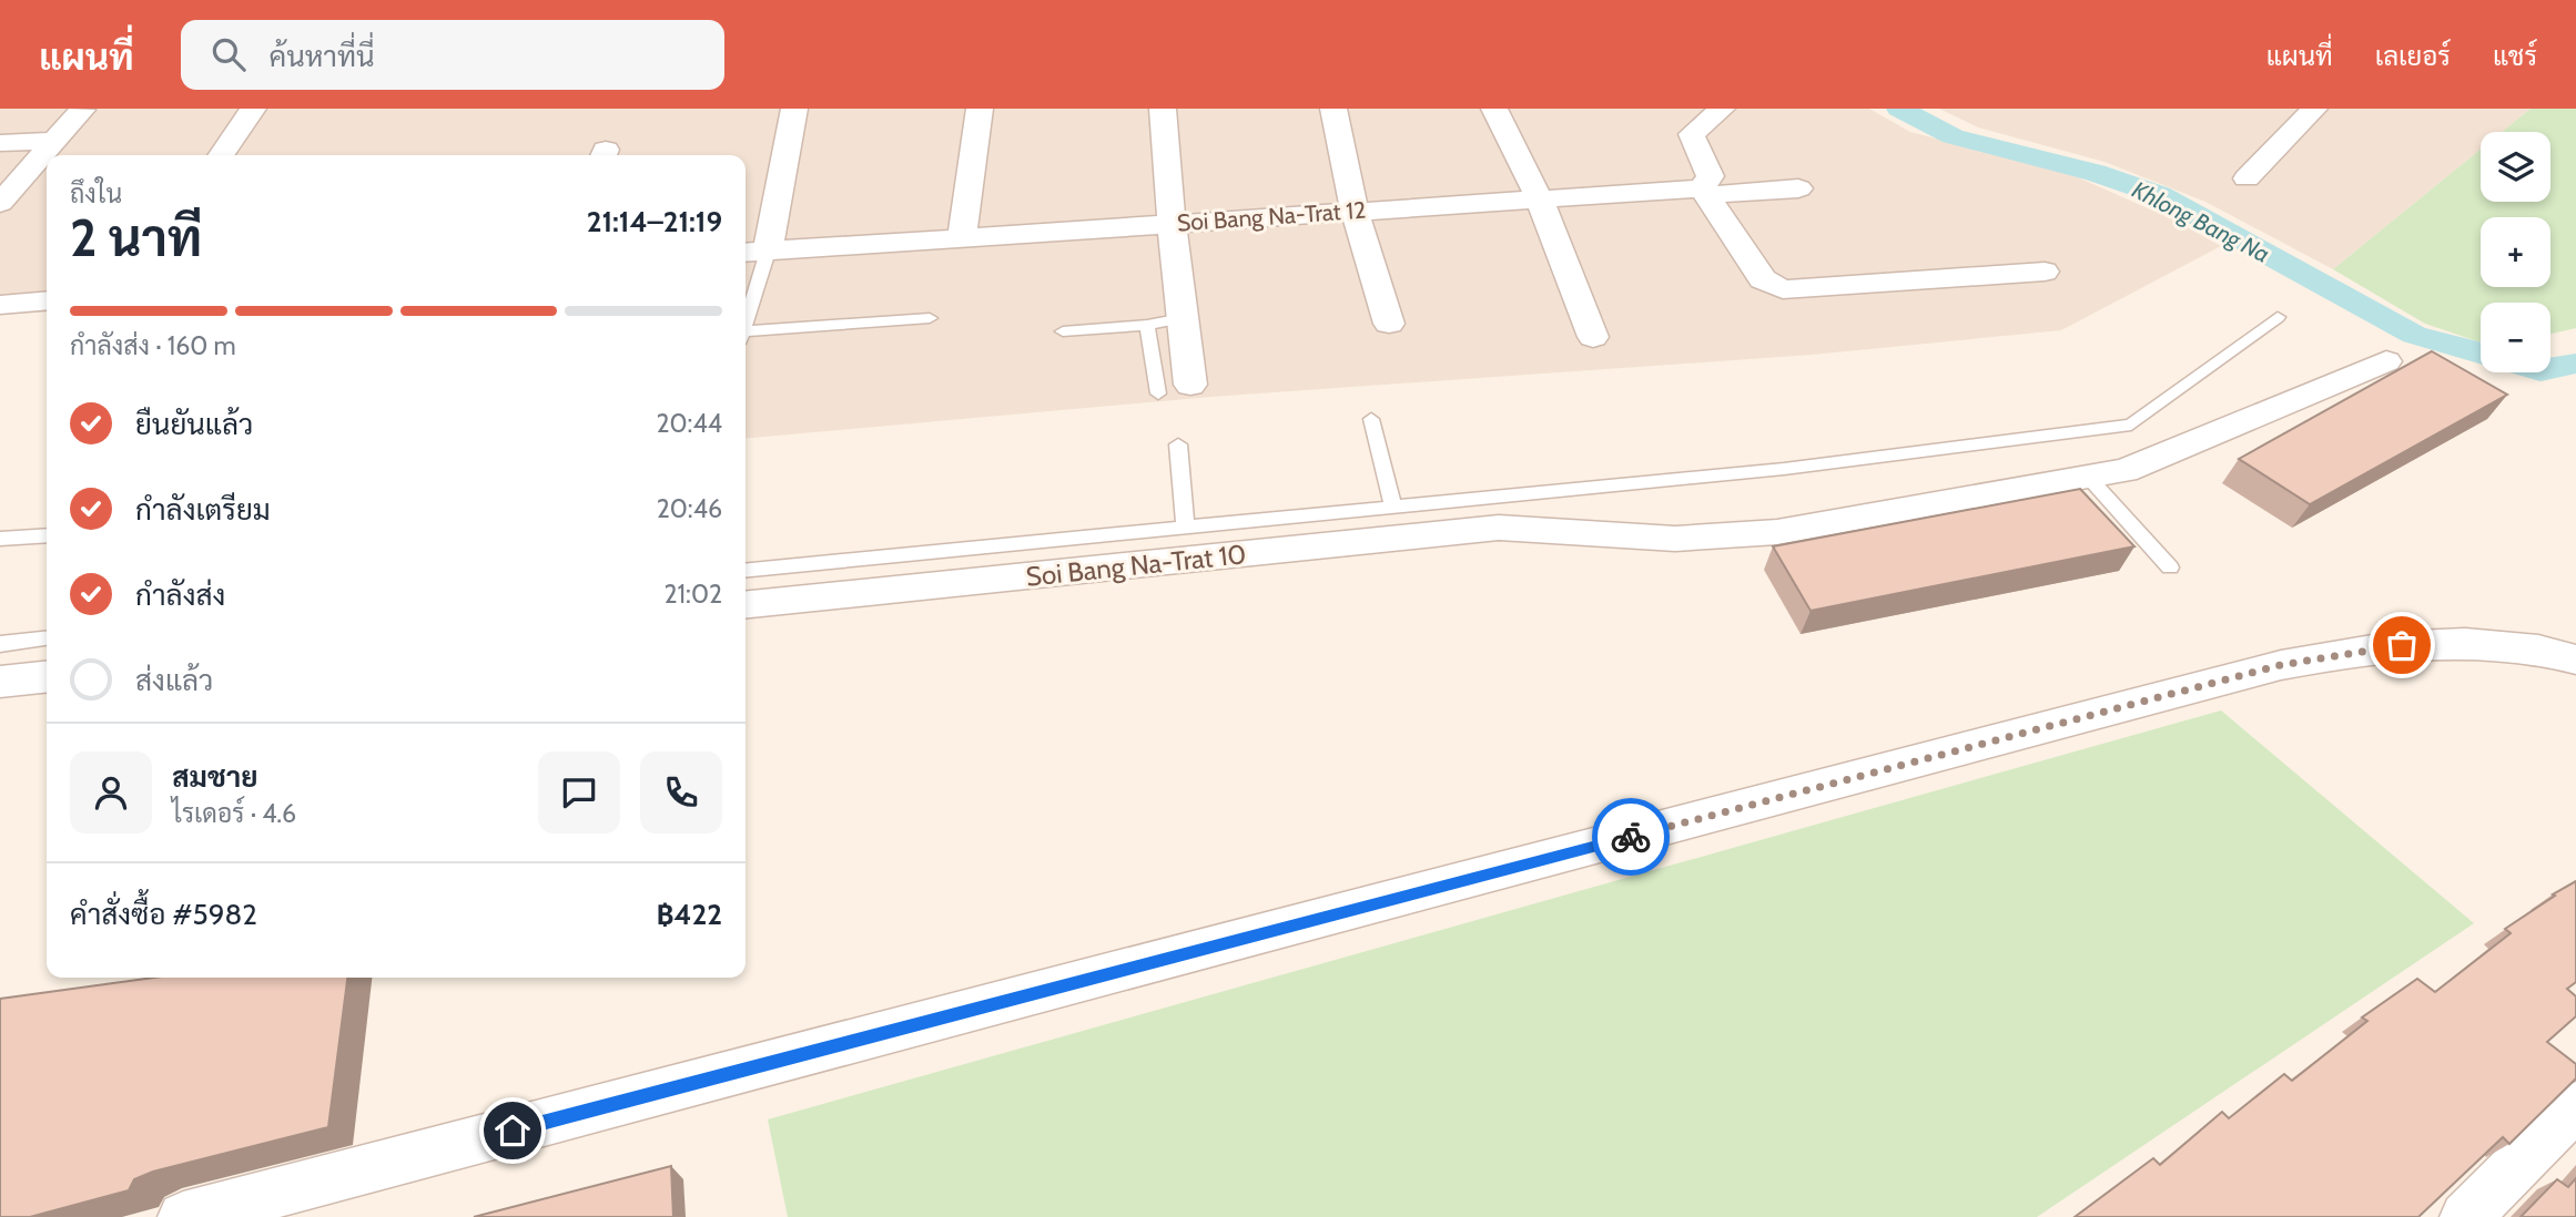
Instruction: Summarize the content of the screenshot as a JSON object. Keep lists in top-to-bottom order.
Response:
{
  "streets": {
    "street": ["Soi Bang Na-Trat 12", "Soi Bang Na-Trat 10"]
  },
  "water": ["Khlong Bang Na"],
  "page": {
    "header": "แผนที่",
    "search": "ค้นหาที่นี่",
    "nav": ["แผนที่", "เลเยอร์", "แชร์"],
    "map_buttons": ["+", "−"],
    "heading": ["2 นาที", "ถึงใน", "21:14–21:19"],
    "panel": [
      "สมชาย",
      "ไรเดอร์ · 4.6",
      "คำสั่งซื้อ #5982",
      "฿422"
    ],
    "bar": "กำลังส่ง · 160 m",
    "list": [
      ["ยืนยันแล้ว", "20:44"],
      ["กำลังเตรียม", "20:46"],
      ["กำลังส่ง", "21:02"],
      "ส่งแล้ว"
    ]
  }
}
